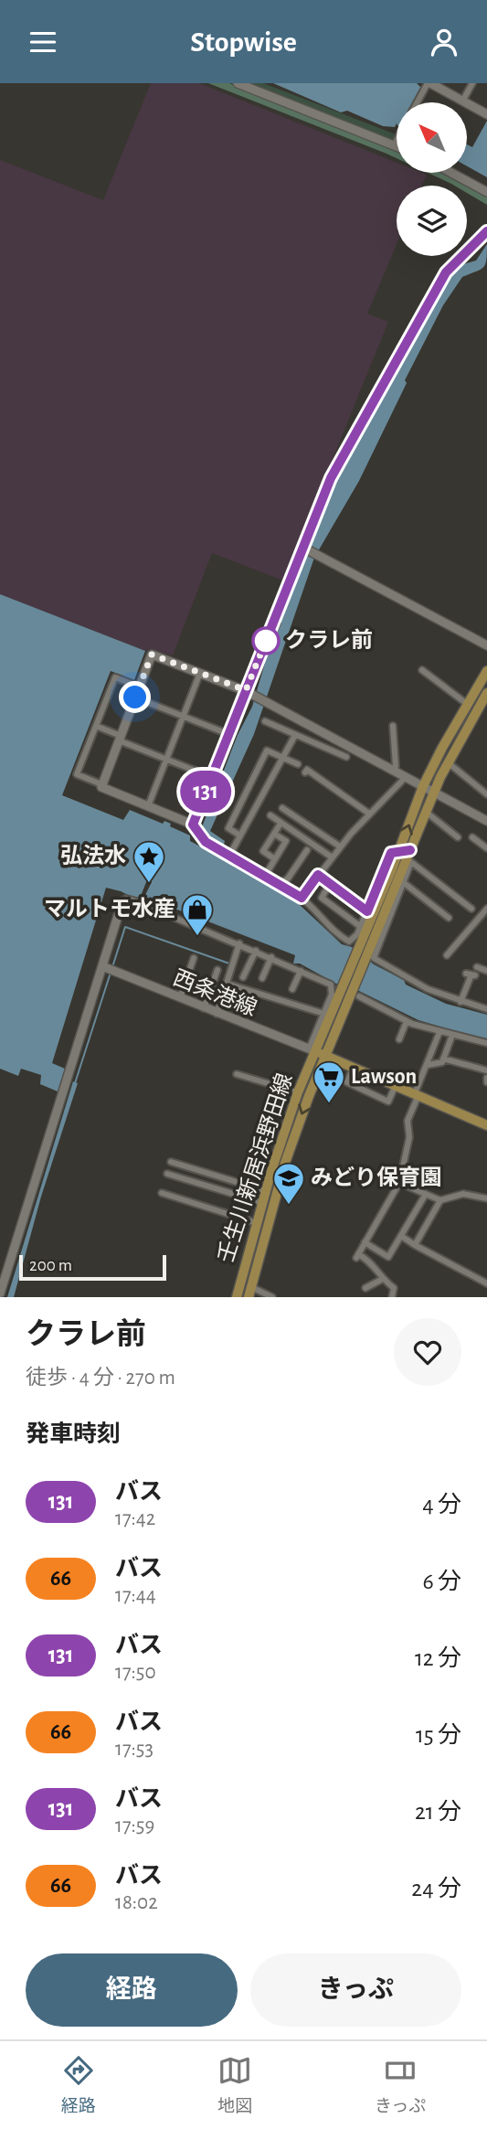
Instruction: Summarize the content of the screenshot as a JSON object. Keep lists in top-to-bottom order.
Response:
{
  "streets": {
    "main road": ["壬生川新居浜野田線"],
    "street": ["西条港線"]
  },
  "crossings": [
    ["西条港線", "壬生川新居浜野田線"]
  ],
  "places": {
    "other": ["クラレ前"],
    "place": ["弘法水"],
    "shop": ["マルトモ水産"],
    "supermarket": ["Lawson"],
    "school or university": ["みどり保育園"]
  },
  "lines": ["bus line 131"],
  "scale_bar": "200 m",
  "north": "top left",
  "page": {
    "header": "Stopwise",
    "on_map": "131",
    "scale": "200 m",
    "heading": [
      ["クラレ前", "徒歩 · 4 分 · 270 m"],
      "発車時刻"
    ],
    "list": [
      {
        "mark": "131",
        "name": "バス",
        "note": "17:42",
        "value": "4 分"
      },
      {
        "mark": "66",
        "name": "バス",
        "note": "17:44",
        "value": "6 分"
      },
      {
        "mark": "131",
        "name": "バス",
        "note": "17:50",
        "value": "12 分"
      },
      {
        "mark": "66",
        "name": "バス",
        "note": "17:53",
        "value": "15 分"
      },
      {
        "mark": "131",
        "name": "バス",
        "note": "17:59",
        "value": "21 分"
      },
      {
        "mark": "66",
        "name": "バス",
        "note": "18:02",
        "value": "24 分"
      }
    ],
    "buttons": ["経路", "きっぷ"],
    "tabs": ["経路", "地図", "きっぷ"]
  }
}
